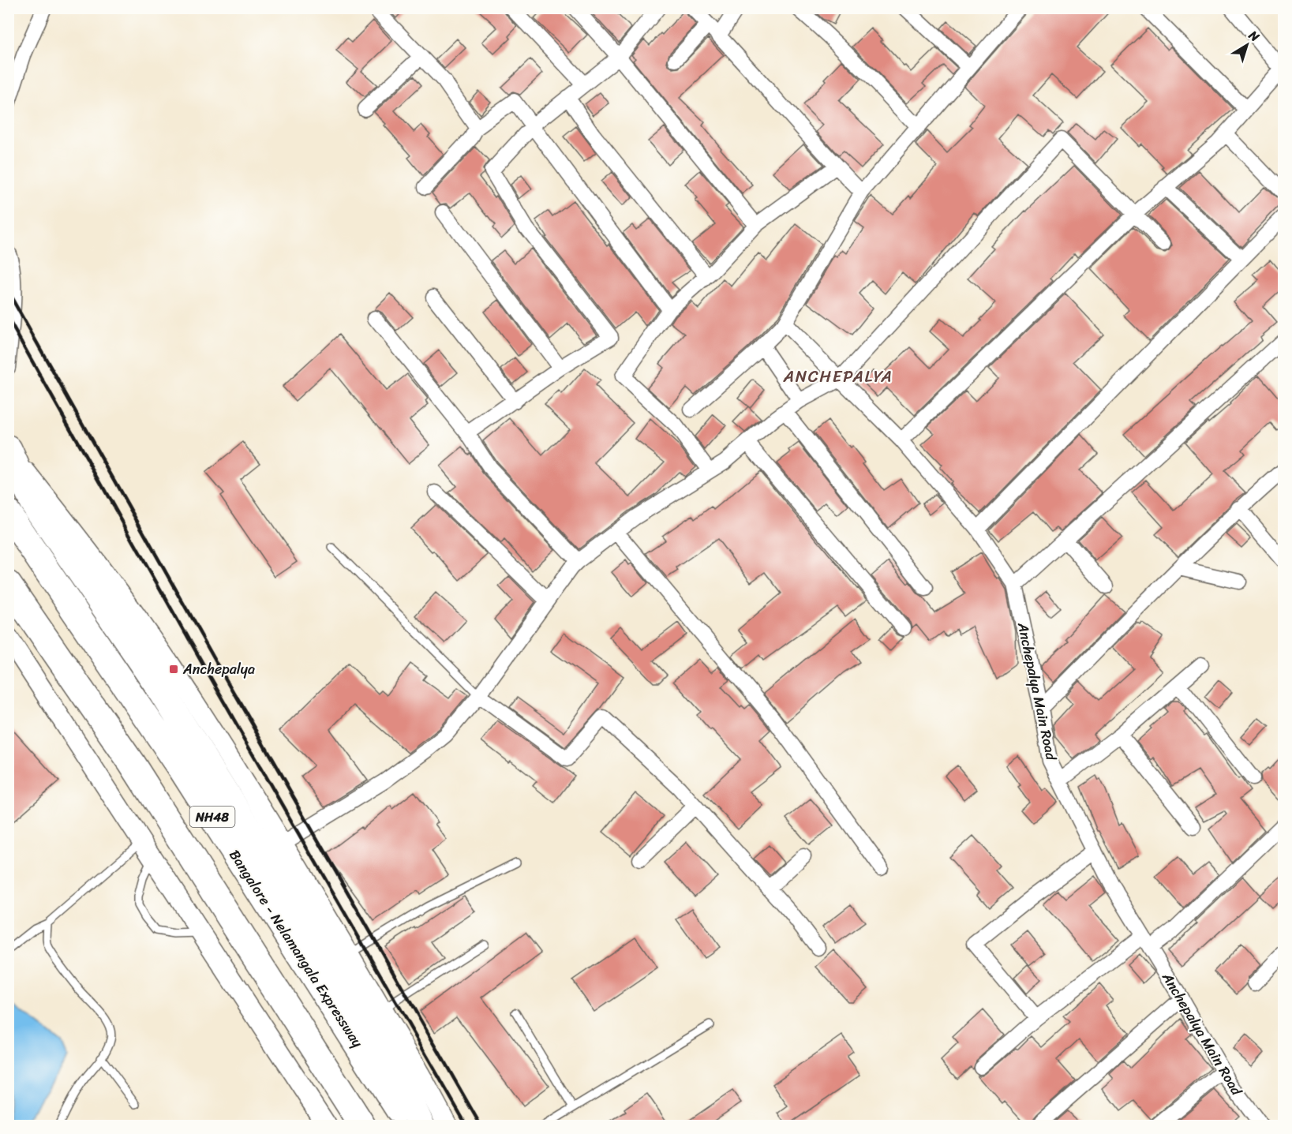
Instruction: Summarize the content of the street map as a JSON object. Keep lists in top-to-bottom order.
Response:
{
  "streets": {
    "highway": ["NH48", "Bangalore - Nelamangala Expressway"],
    "street": ["Anchepalya Main Road"]
  },
  "districts": ["ANCHEPALYA"],
  "places": {
    "transit": ["Anchepalya"]
  },
  "north": "top right"
}
